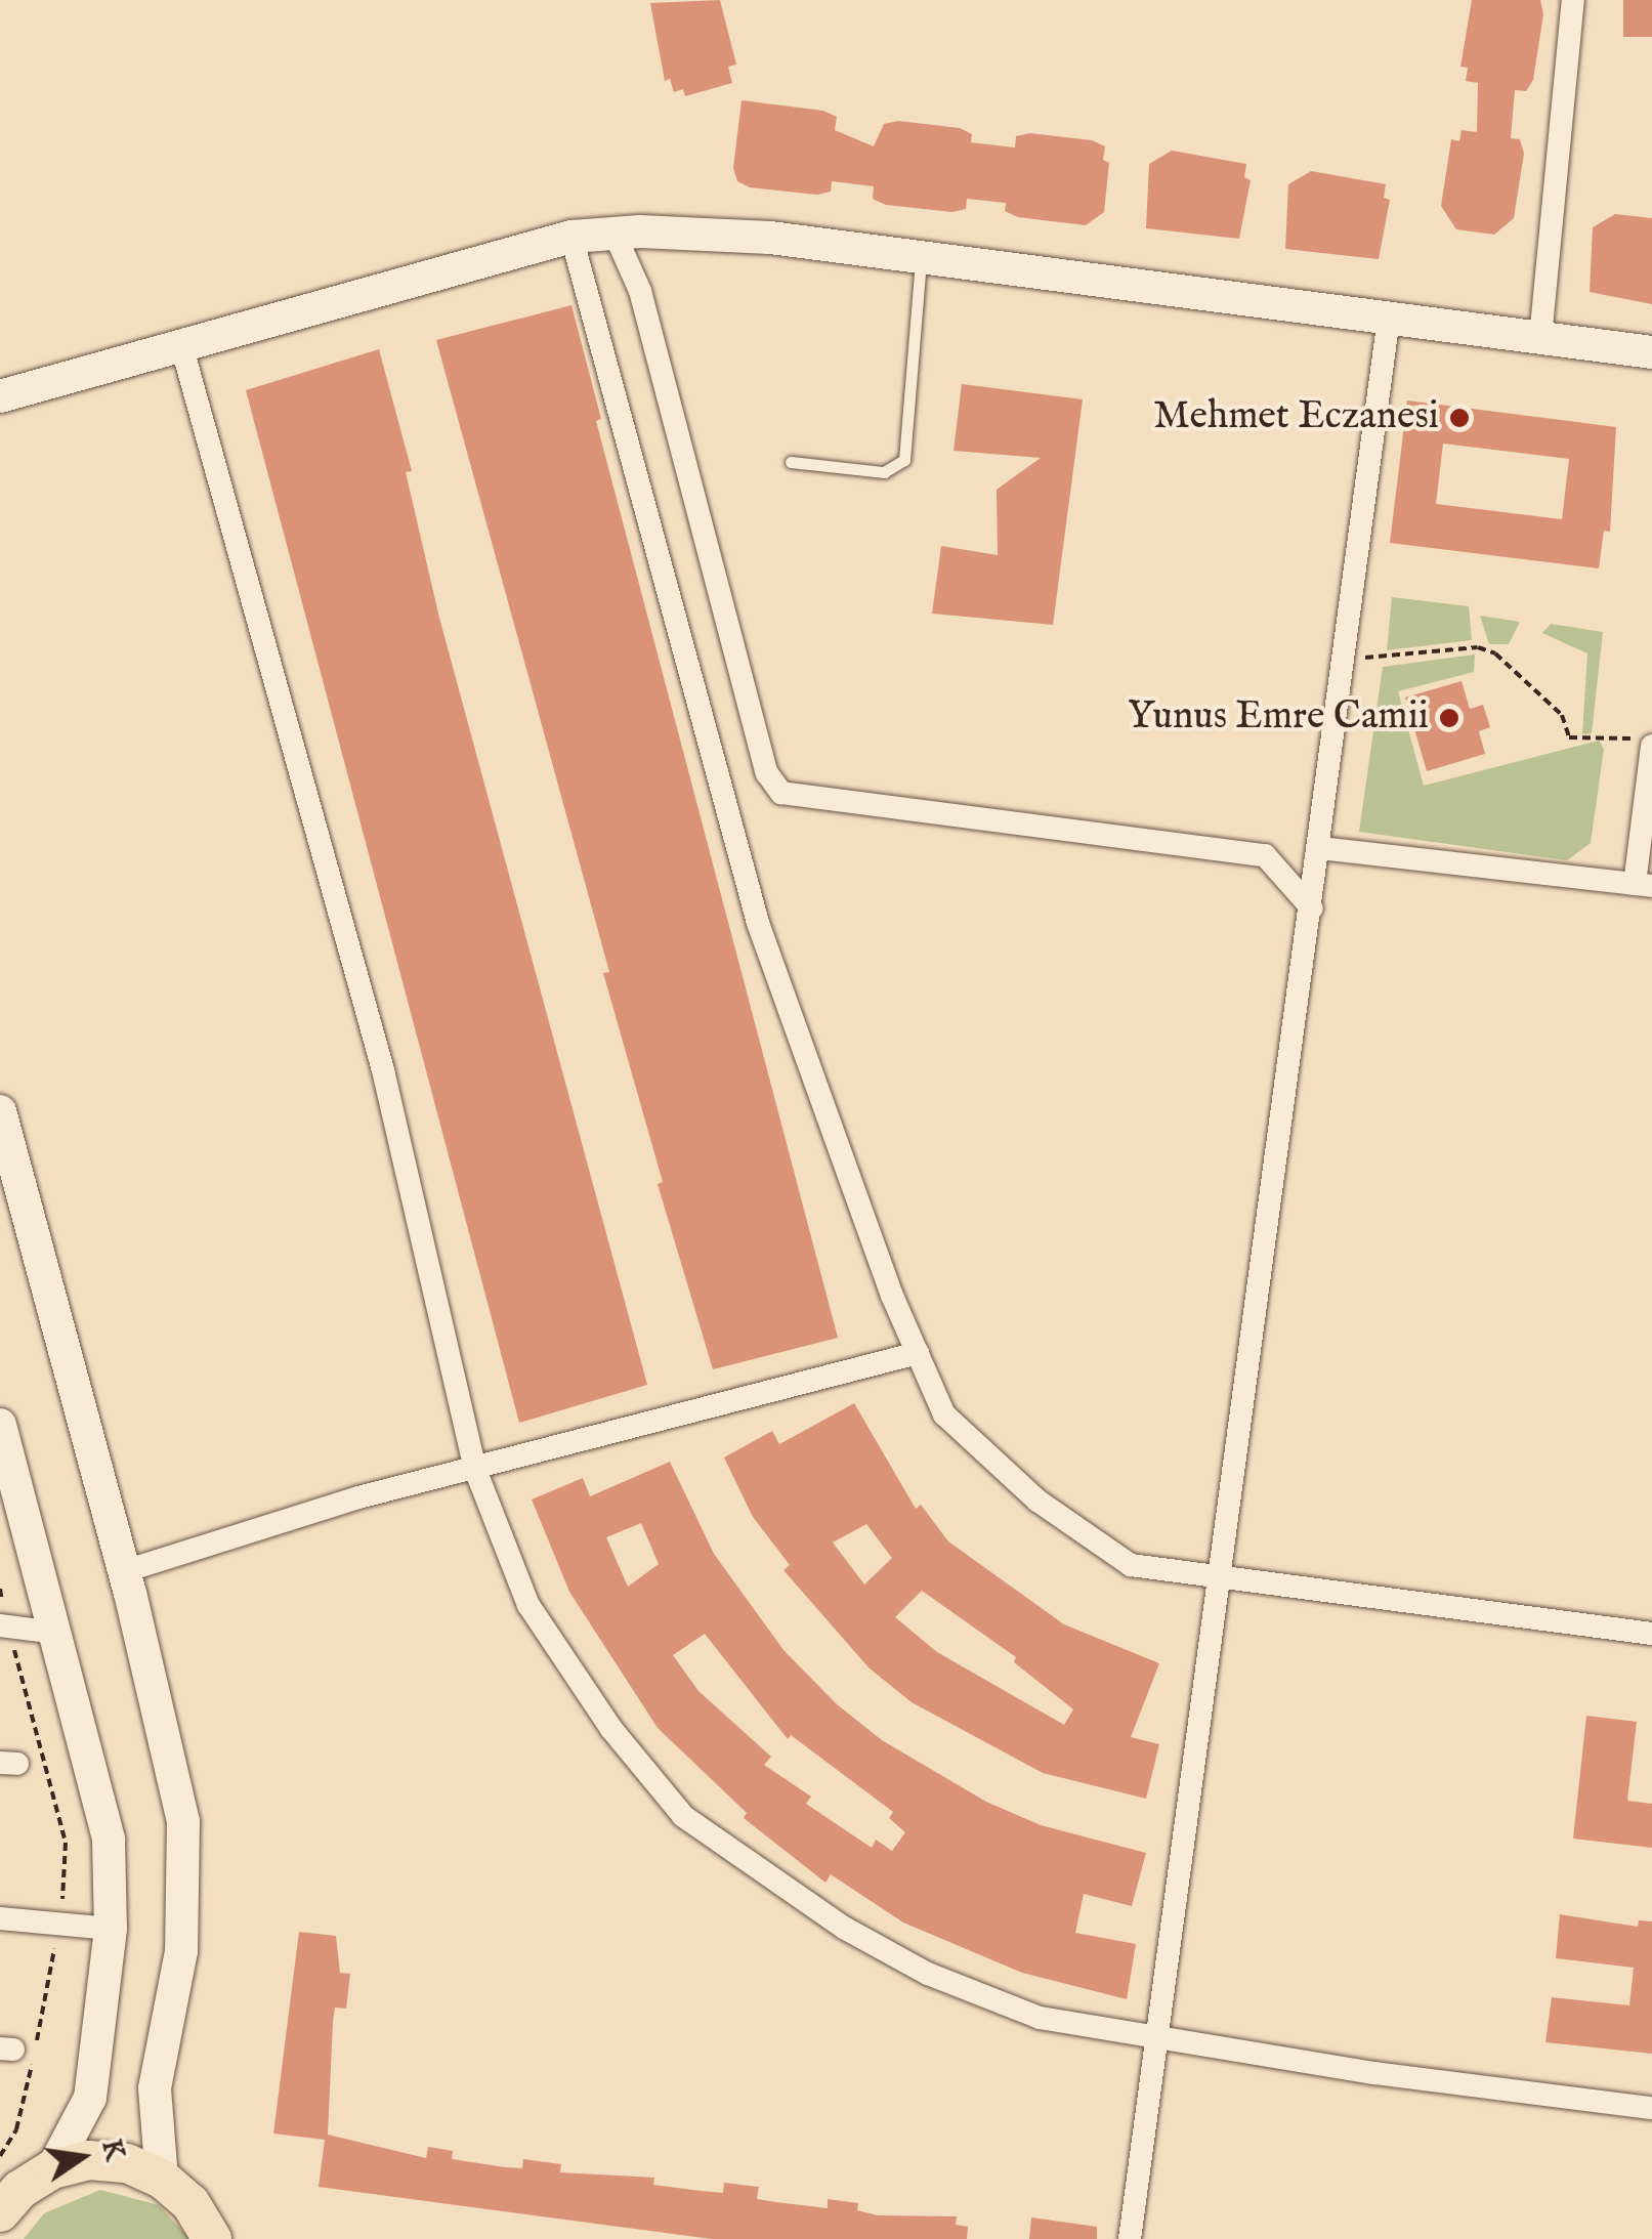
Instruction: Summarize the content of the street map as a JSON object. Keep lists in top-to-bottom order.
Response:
{
  "places": ["Mehmet Eczanesi", "Yunus Emre Camii"],
  "north": "right"
}
